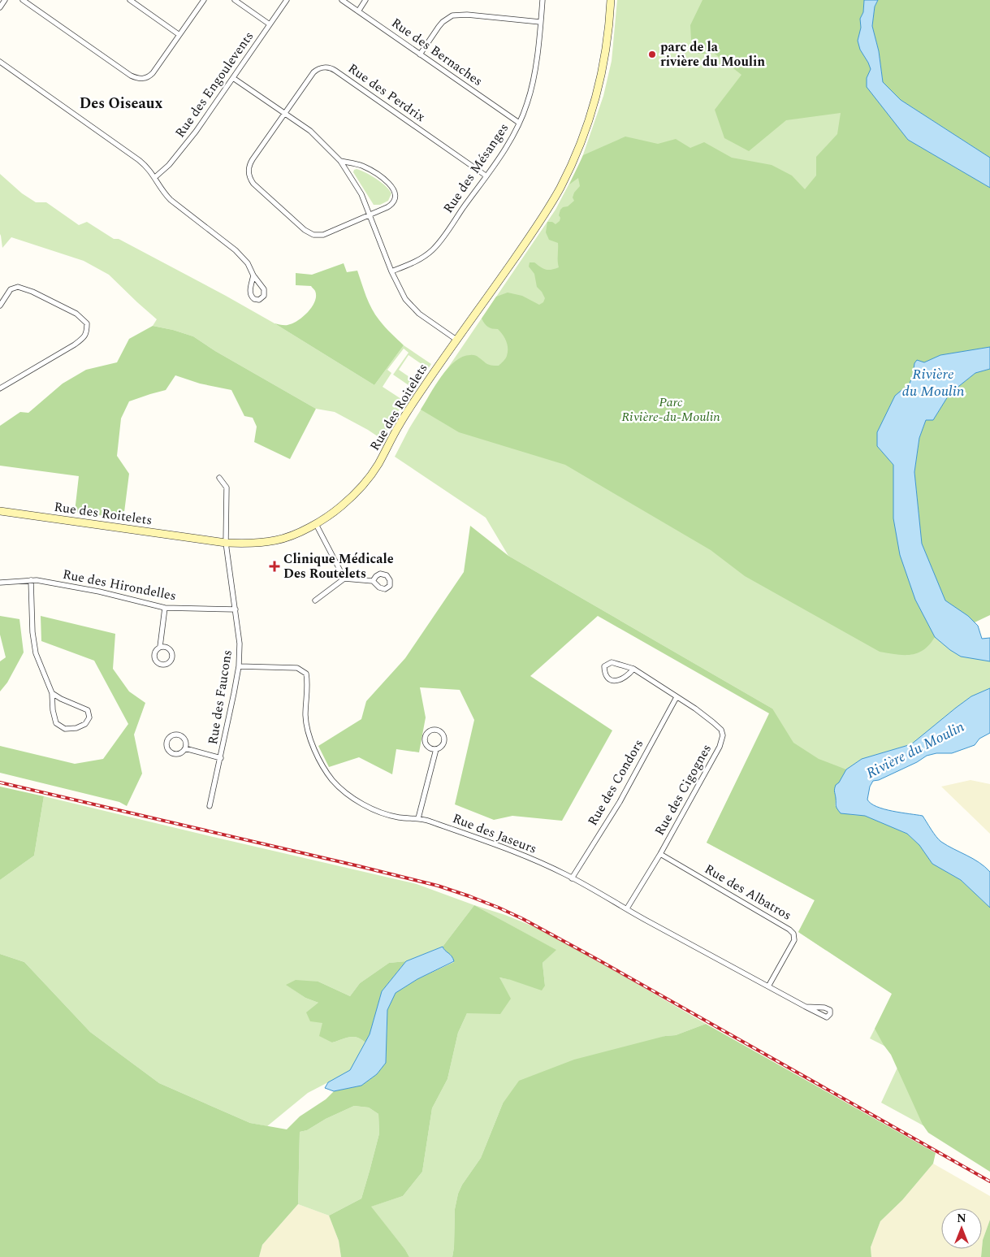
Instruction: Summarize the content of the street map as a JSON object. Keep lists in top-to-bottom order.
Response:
{
  "streets": {
    "street": [
      "Rue des Bernaches",
      "Rue des Engoulevents",
      "Rue des Perdrix",
      "Rue des Mésanges",
      "Rue des Roitelets",
      "Rue des Hirondelles",
      "Rue des Faucons",
      "Rue des Condors",
      "Rue des Cigognes",
      "Rue des Jaseurs",
      "Rue des Albatros"
    ]
  },
  "crossings": [
    ["Rue des Bernaches", "Rue des Mésanges"],
    ["Rue des Perdrix", "Rue des Mésanges"],
    ["Rue des Roitelets", "Rue des Faucons"],
    ["Rue des Hirondelles", "Rue des Faucons"],
    ["Rue des Faucons", "Rue des Jaseurs"],
    ["Rue des Condors", "Rue des Cigognes"],
    ["Rue des Condors", "Rue des Jaseurs"],
    ["Rue des Cigognes", "Rue des Jaseurs"],
    ["Rue des Cigognes", "Rue des Albatros"],
    ["Rue des Jaseurs", "Rue des Albatros"]
  ],
  "districts": ["Des Oiseaux"],
  "water": ["Rivière du Moulin"],
  "parks": ["Parc Rivière-du-Moulin"],
  "places": {
    "other": ["parc de la rivière du Moulin"],
    "health": ["Clinique Médicale Des Routelets"]
  },
  "north": "top"
}
